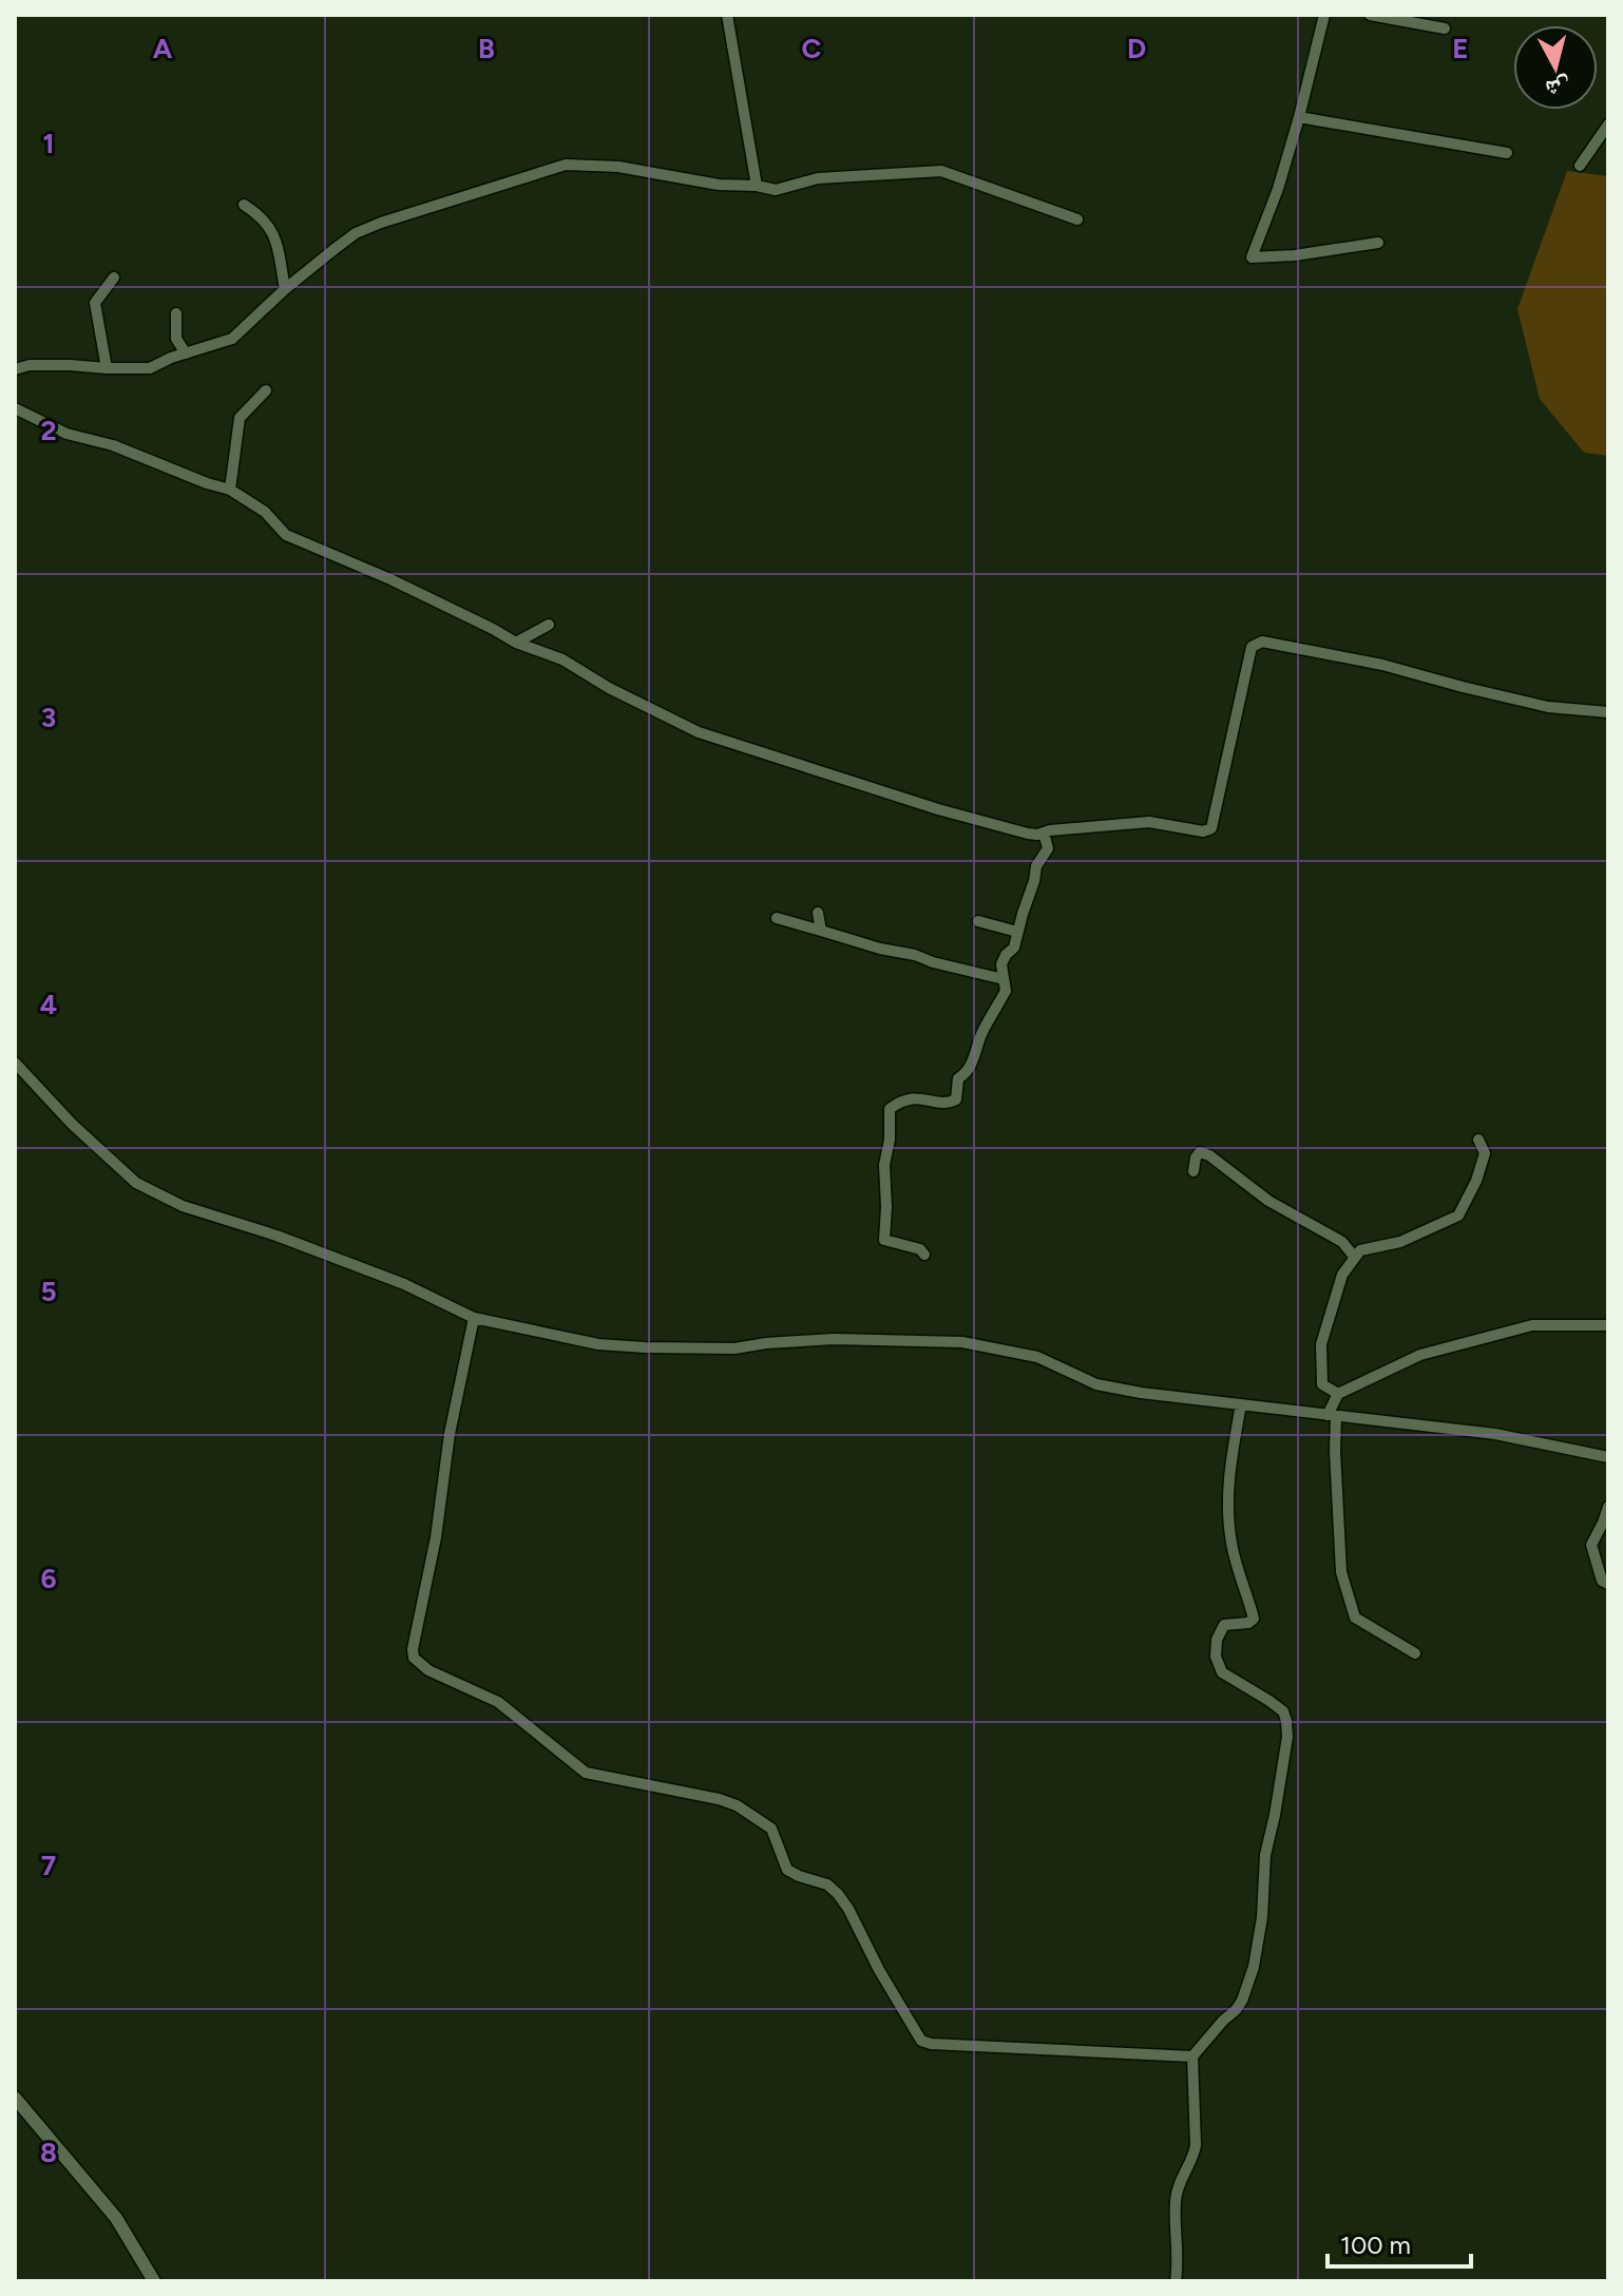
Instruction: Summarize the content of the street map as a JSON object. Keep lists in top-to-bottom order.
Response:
{
  "scale_bar": "100 m",
  "north": "bottom",
  "grid": {
    "columns": [
      "A",
      "B",
      "C",
      "D",
      "E"
    ],
    "rows": [
      "1",
      "2",
      "3",
      "4",
      "5",
      "6",
      "7",
      "8"
    ]
  }
}
